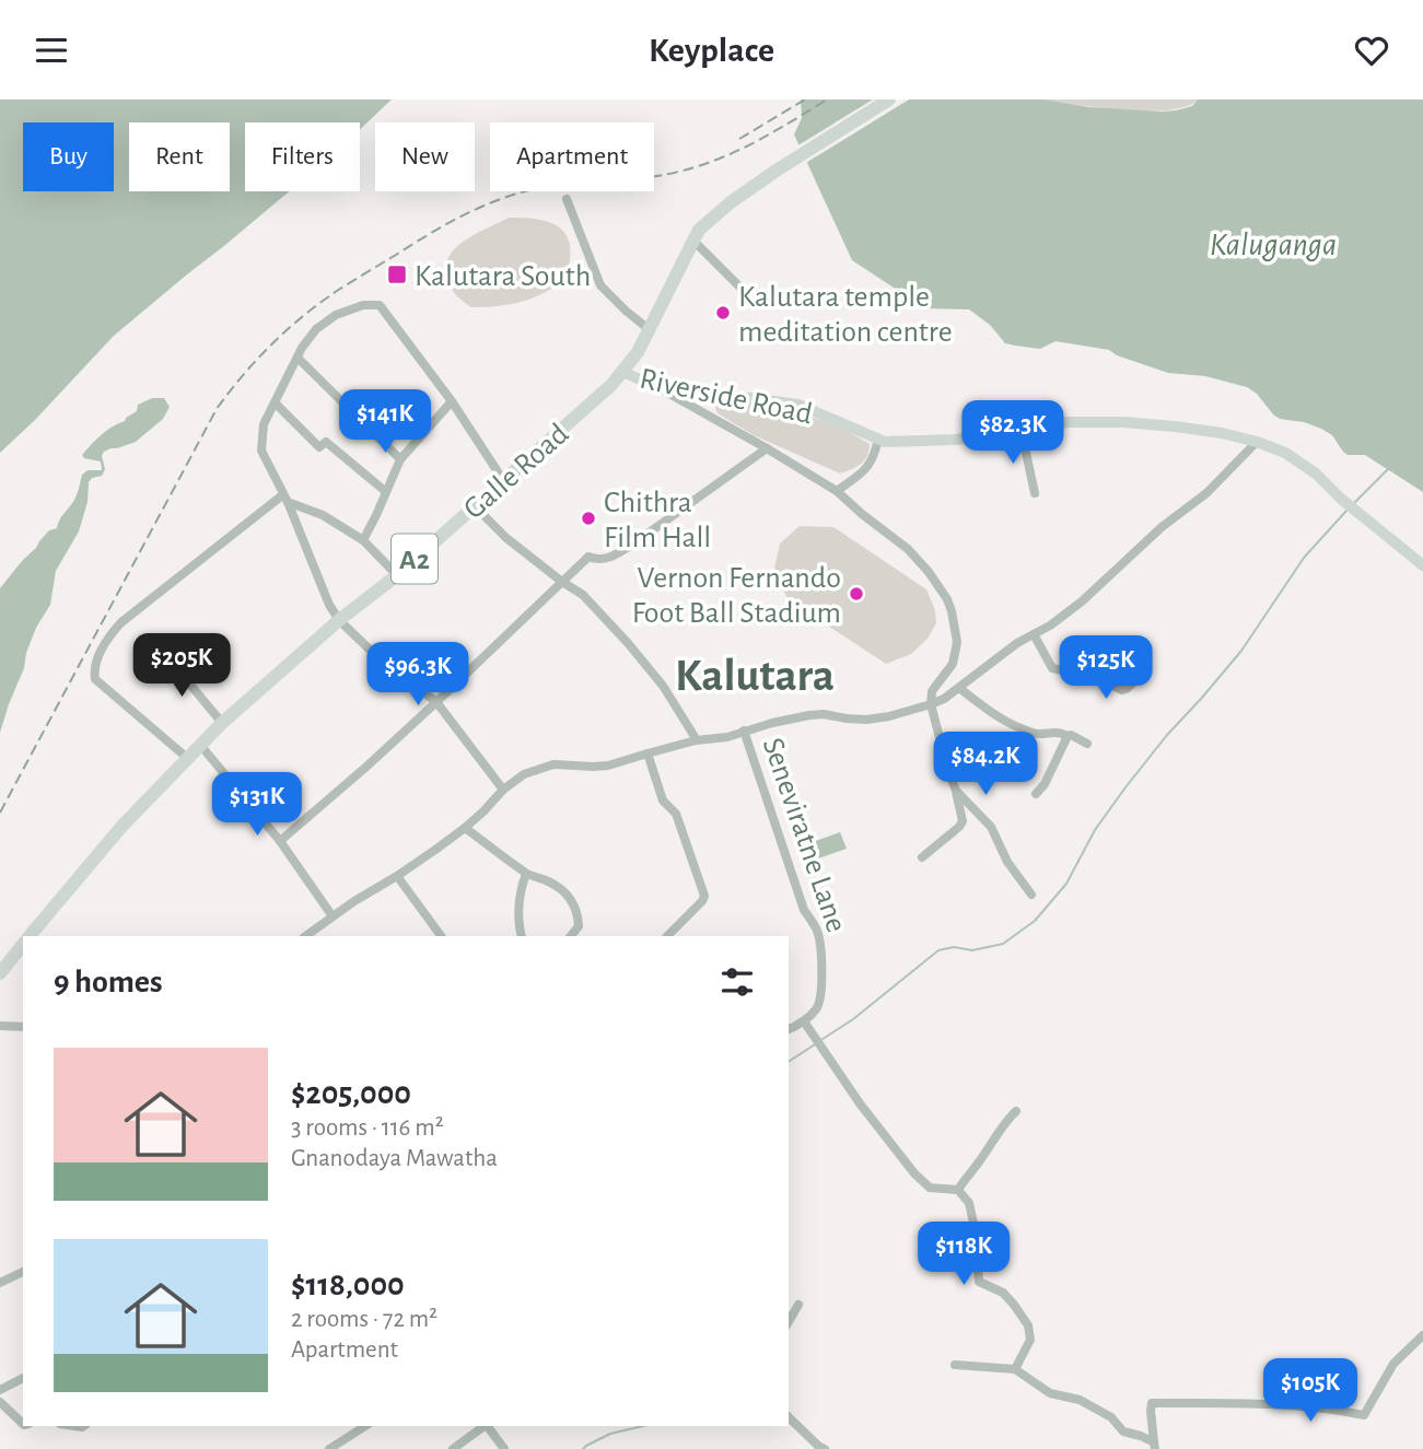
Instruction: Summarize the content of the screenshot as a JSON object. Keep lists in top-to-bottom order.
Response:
{
  "streets": {
    "highway": ["Galle Road", "A2"],
    "main road": ["Riverside Road"],
    "street": ["Seneviratne Lane"]
  },
  "crossings": [
    ["Riverside Road", "Galle Road"]
  ],
  "districts": ["Kalutara"],
  "water": ["Kaluganga"],
  "places": {
    "transit": ["Kalutara South"],
    "other": ["Kalutara temple meditation centre", "Chithra Film Hall", "Vernon Fernando Foot Ball Stadium"]
  },
  "page": {
    "header": "Keyplace",
    "chip": [
      "Buy",
      "Rent",
      "Filters",
      "New",
      "Apartment"
    ],
    "price": [
      "$141K",
      "$82.3K",
      "$205K",
      "$125K",
      "$96.3K",
      "$84.2K",
      "$131K",
      "$118K",
      "$105K"
    ],
    "heading": "9 homes",
    "list": [
      {
        "name": "$205,000",
        "note": "3 rooms · 116 m² · Gnanodaya Mawatha"
      },
      {
        "name": "$118,000",
        "note": "2 rooms · 72 m² · Apartment"
      }
    ]
  }
}
